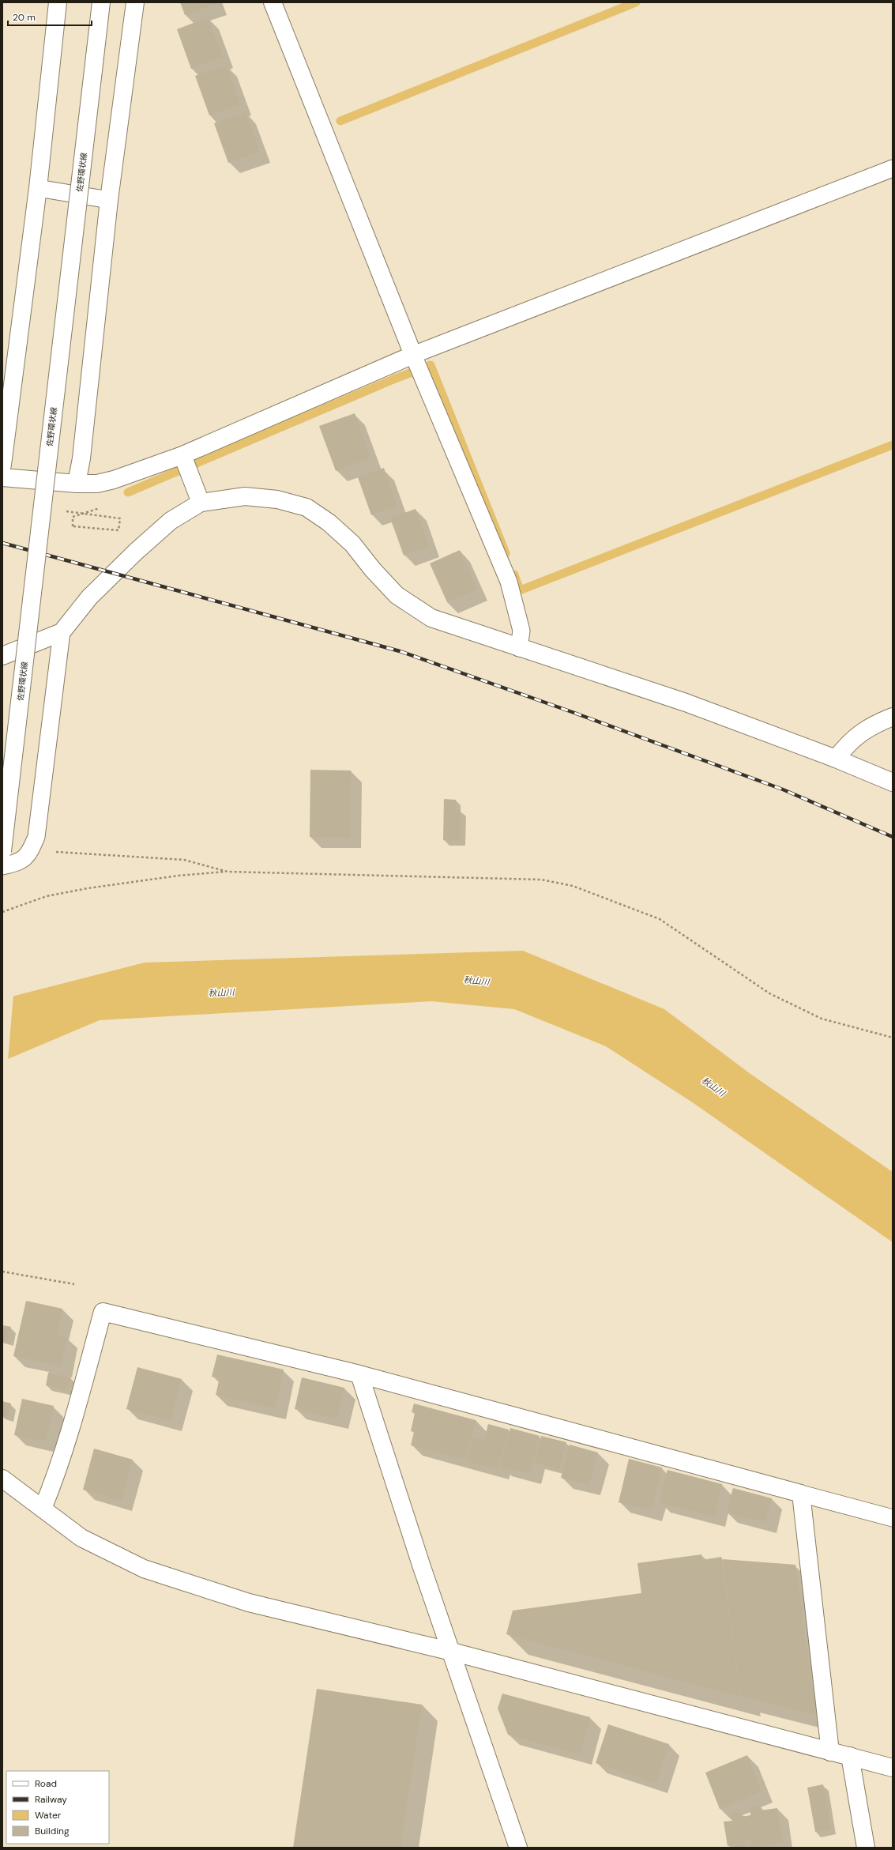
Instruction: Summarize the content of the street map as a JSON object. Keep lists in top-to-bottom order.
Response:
{
  "streets": {
    "street": ["佐野環状線"]
  },
  "water": ["秋山川"],
  "legend": [
    "Road",
    "Railway",
    "Water",
    "Building"
  ],
  "scale_bar": "20 m"
}
